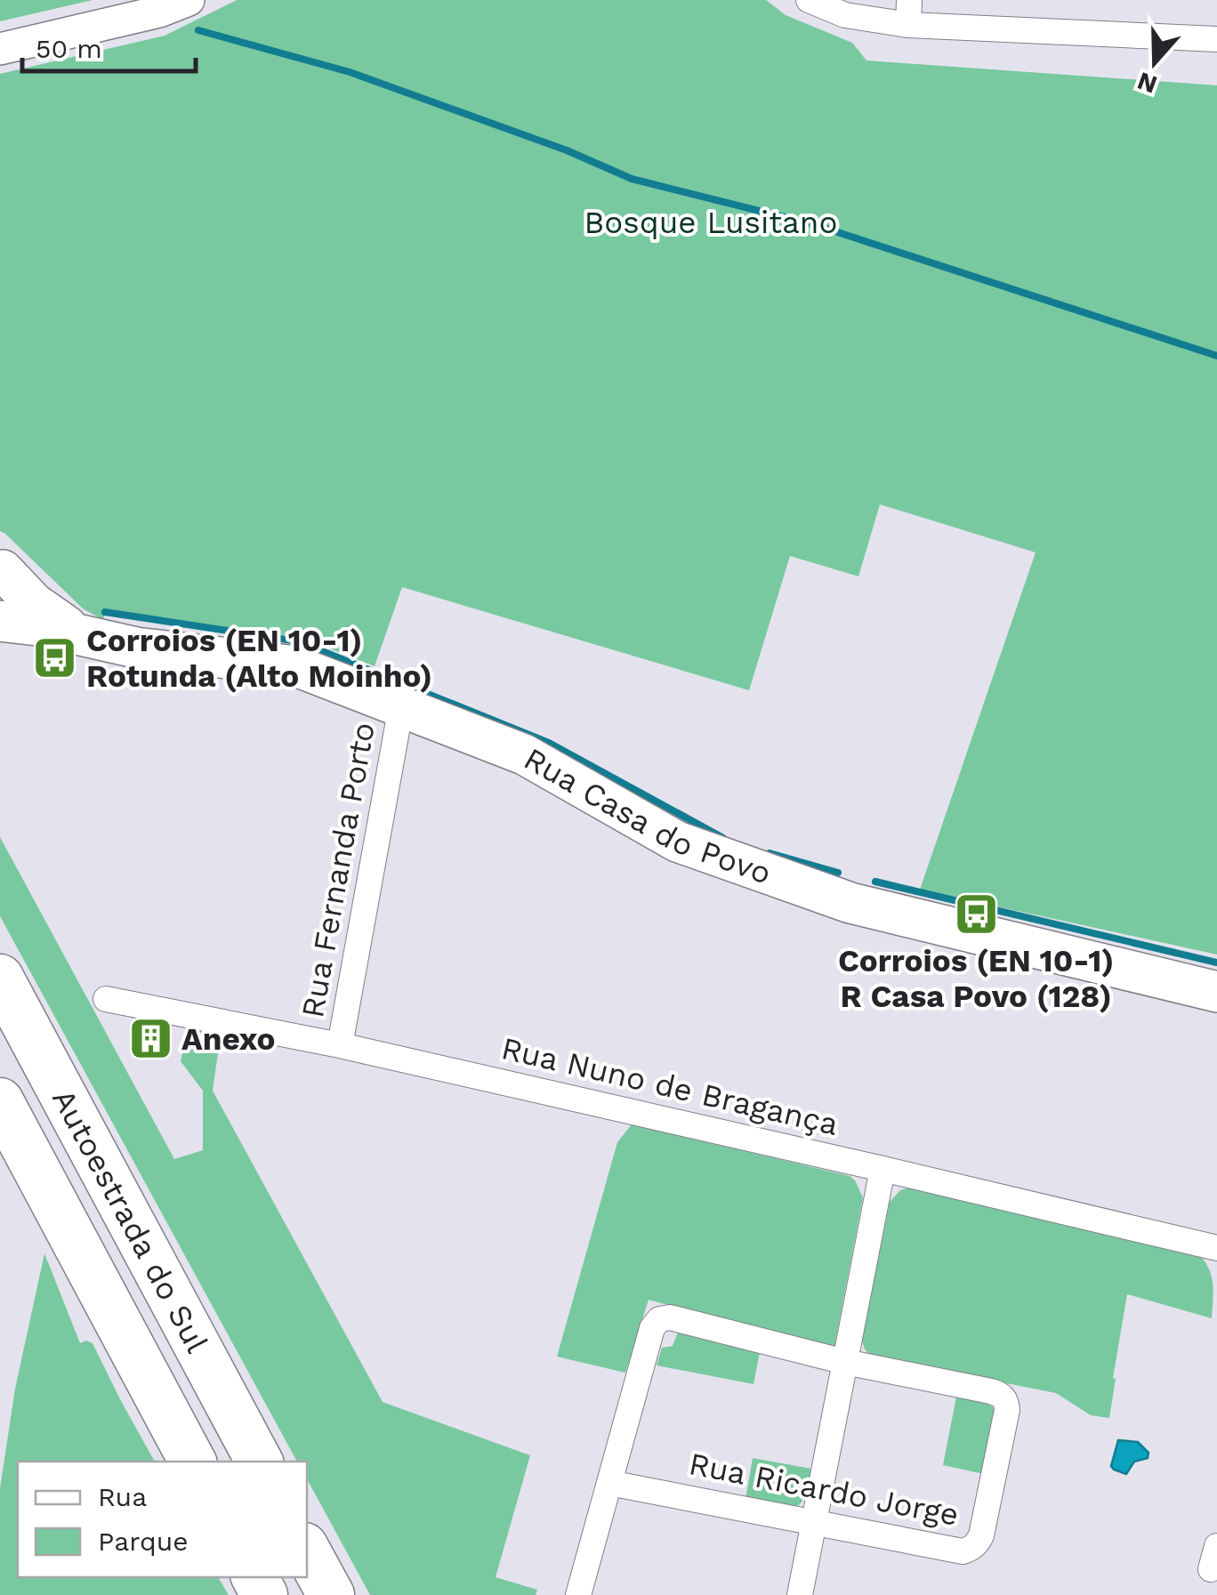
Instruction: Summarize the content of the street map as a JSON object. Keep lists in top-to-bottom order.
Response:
{
  "streets": {
    "highway": ["Autoestrada do Sul"],
    "main road": ["Rua Casa do Povo"],
    "street": ["Rua Fernanda Porto", "Rua Nuno de Bragança", "Rua Ricardo Jorge"]
  },
  "crossings": [
    ["Rua Casa do Povo", "Rua Fernanda Porto"],
    ["Rua Fernanda Porto", "Rua Nuno de Bragança"]
  ],
  "parks": ["Bosque Lusitano"],
  "places": {
    "bus stop": ["Corroios (EN 10-1) Rotunda (Alto Moinho)", "Corroios (EN 10-1) R Casa Povo (128)"],
    "building": ["Anexo"]
  },
  "legend": ["Rua", "Parque"],
  "scale_bar": "50 m",
  "north": "bottom"
}
